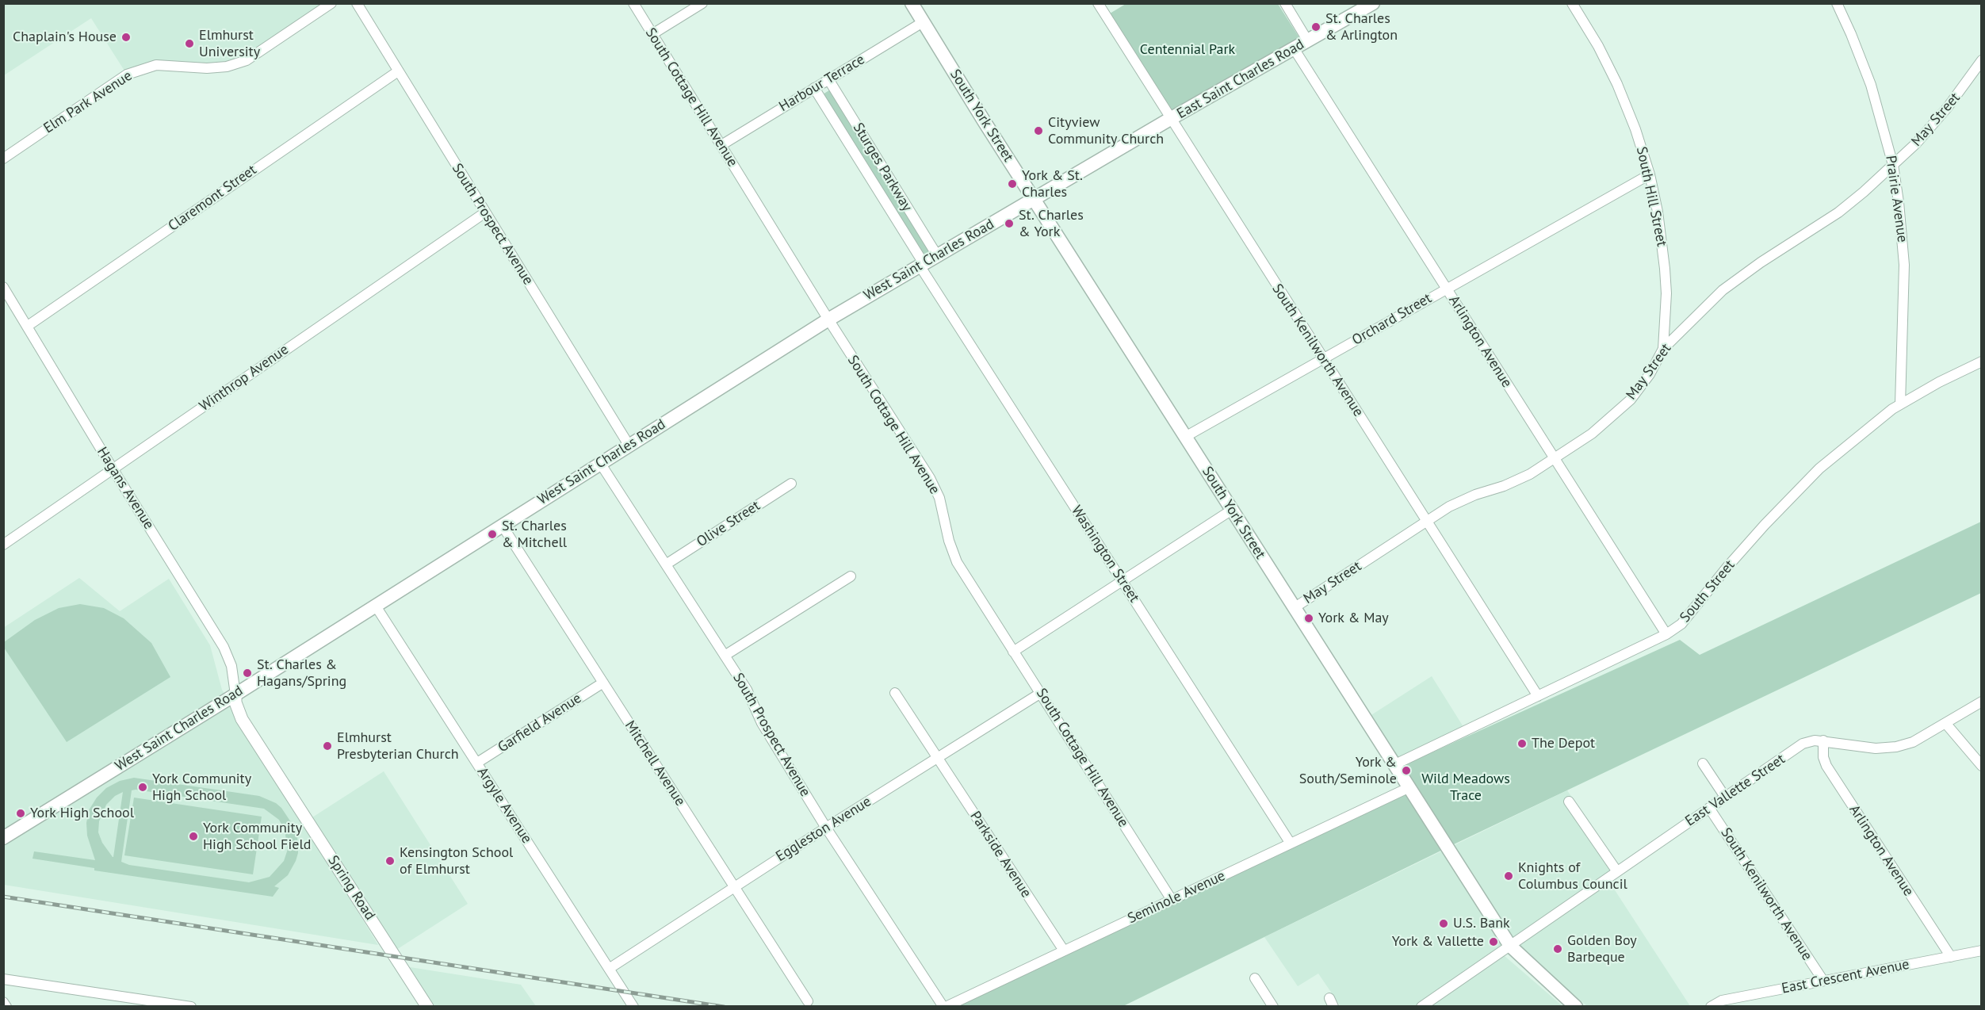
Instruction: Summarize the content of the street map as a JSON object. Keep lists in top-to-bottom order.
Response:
{
  "streets": {
    "main road": ["East Saint Charles Road", "South York Street", "West Saint Charles Road"],
    "street": [
      "Harbour Terrace",
      "South Cottage Hill Avenue",
      "Elm Park Avenue",
      "May Street",
      "Sturges Parkway",
      "South Hill Street",
      "Claremont Street",
      "Prairie Avenue",
      "South Prospect Avenue",
      "Orchard Street",
      "Arlington Avenue",
      "South Kenilworth Avenue",
      "Winthrop Avenue",
      "Hagans Avenue",
      "Olive Street",
      "Washington Street",
      "South Street",
      "Garfield Avenue",
      "Mitchell Avenue",
      "East Vallette Street",
      "Argyle Avenue",
      "Eggleston Avenue",
      "Parkside Avenue",
      "Spring Road",
      "Seminole Avenue",
      "East Crescent Avenue"
    ]
  },
  "crossings": [
    ["East Saint Charles Road", "South York Street"],
    ["East Saint Charles Road", "West Saint Charles Road"],
    ["East Saint Charles Road", "Arlington Avenue"],
    ["East Saint Charles Road", "South Kenilworth Avenue"],
    ["Harbour Terrace", "South Cottage Hill Avenue"],
    ["Harbour Terrace", "South York Street"],
    ["Harbour Terrace", "Sturges Parkway"],
    ["South Cottage Hill Avenue", "West Saint Charles Road"],
    ["South Cottage Hill Avenue", "Eggleston Avenue"],
    ["South Cottage Hill Avenue", "Seminole Avenue"],
    ["South York Street", "May Street"],
    ["South York Street", "West Saint Charles Road"],
    ["South York Street", "Orchard Street"],
    ["South York Street", "South Street"],
    ["South York Street", "East Vallette Street"],
    ["South York Street", "Seminole Avenue"],
    ["May Street", "South Hill Street"],
    ["May Street", "Prairie Avenue"],
    ["May Street", "Arlington Avenue"],
    ["May Street", "South Kenilworth Avenue"],
    ["Sturges Parkway", "West Saint Charles Road"],
    ["Sturges Parkway", "Washington Street"],
    ["South Hill Street", "Orchard Street"],
    ["Claremont Street", "South Prospect Avenue"],
    ["Claremont Street", "Hagans Avenue"],
    ["Prairie Avenue", "South Street"],
    ["South Prospect Avenue", "West Saint Charles Road"],
    ["South Prospect Avenue", "Winthrop Avenue"],
    ["South Prospect Avenue", "Olive Street"],
    ["South Prospect Avenue", "Eggleston Avenue"],
    ["South Prospect Avenue", "Seminole Avenue"],
    ["West Saint Charles Road", "Hagans Avenue"],
    ["West Saint Charles Road", "Washington Street"],
    ["West Saint Charles Road", "Mitchell Avenue"],
    ["West Saint Charles Road", "Argyle Avenue"],
    ["West Saint Charles Road", "Spring Road"],
    ["Orchard Street", "Arlington Avenue"],
    ["Orchard Street", "South Kenilworth Avenue"],
    ["Arlington Avenue", "South Street"],
    ["Arlington Avenue", "East Vallette Street"],
    ["Arlington Avenue", "East Crescent Avenue"],
    ["South Kenilworth Avenue", "South Street"],
    ["South Kenilworth Avenue", "East Vallette Street"],
    ["South Kenilworth Avenue", "East Crescent Avenue"],
    ["Winthrop Avenue", "Hagans Avenue"],
    ["Hagans Avenue", "Spring Road"],
    ["Washington Street", "Seminole Avenue"],
    ["Garfield Avenue", "Mitchell Avenue"],
    ["Garfield Avenue", "Argyle Avenue"],
    ["Mitchell Avenue", "Eggleston Avenue"],
    ["Argyle Avenue", "Eggleston Avenue"],
    ["Eggleston Avenue", "Parkside Avenue"],
    ["Parkside Avenue", "Seminole Avenue"]
  ],
  "parks": ["Centennial Park", "Wild Meadows Trace"],
  "places": [
    "St. Charles & Arlington",
    "Chaplain's House",
    "Elmhurst University",
    "Cityview Community Church",
    "York & St. Charles",
    "St. Charles & York",
    "St. Charles & Mitchell",
    "York & May",
    "St. Charles & Hagans/Spring",
    "The Depot",
    "Elmhurst Presbyterian Church",
    "York & South/Seminole",
    "York Community High School",
    "York High School",
    "York Community High School Field",
    "Kensington School of Elmhurst",
    "Knights of Columbus Council",
    "U.S. Bank",
    "York & Vallette",
    "Golden Boy Barbeque"
  ]
}
